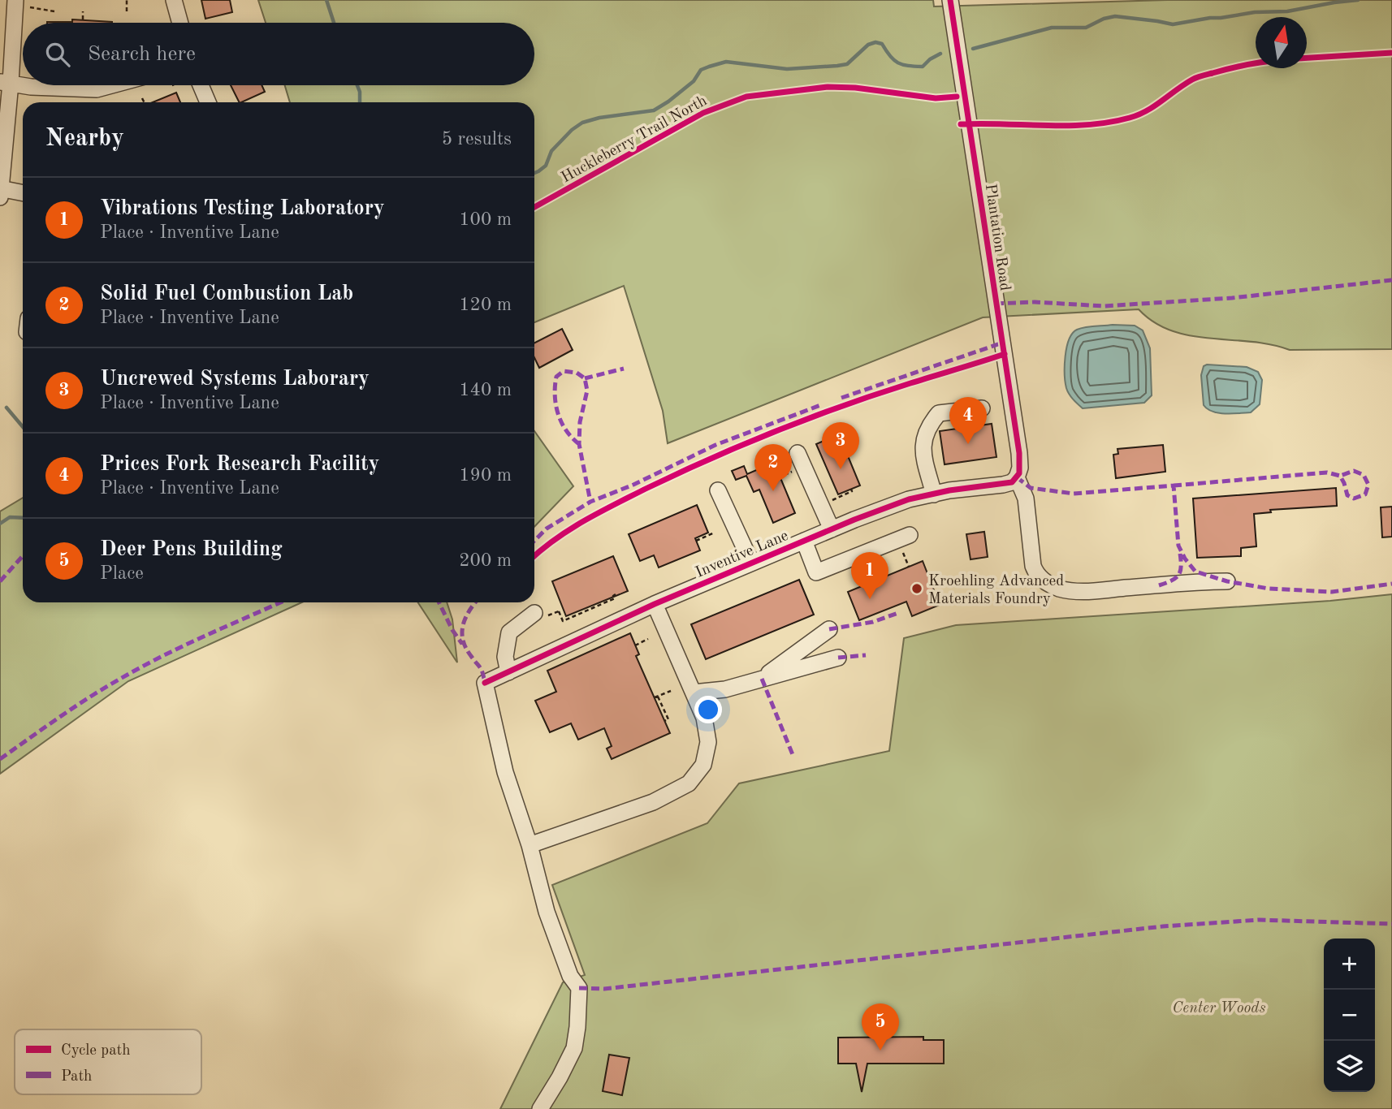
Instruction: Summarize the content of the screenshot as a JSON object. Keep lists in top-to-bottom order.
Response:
{
  "streets": {
    "street": ["Plantation Road", "Inventive Lane"],
    "cycle path": ["Huckleberry Trail North"]
  },
  "crossings": [
    ["Plantation Road", "Inventive Lane"]
  ],
  "parks": ["Center Woods"],
  "places": ["Kroehling Advanced Materials Foundry"],
  "legend": ["Cycle path", "Path"],
  "north": "top",
  "page": {
    "search": "Search here",
    "heading": ["Nearby", "5 results"],
    "list": [
      {
        "mark": "1",
        "name": "Vibrations Testing Laboratory",
        "note": "Place · Inventive Lane",
        "value": "100 m"
      },
      {
        "mark": "2",
        "name": "Solid Fuel Combustion Lab",
        "note": "Place · Inventive Lane",
        "value": "120 m"
      },
      {
        "mark": "3",
        "name": "Uncrewed Systems Laborary",
        "note": "Place · Inventive Lane",
        "value": "140 m"
      },
      {
        "mark": "4",
        "name": "Prices Fork Research Facility",
        "note": "Place · Inventive Lane",
        "value": "190 m"
      },
      {
        "mark": "5",
        "name": "Deer Pens Building",
        "note": "Place",
        "value": "200 m"
      }
    ],
    "pins": [
      "4",
      "3",
      "2",
      "1",
      "5"
    ],
    "map_buttons": ["+", "−"]
  }
}
